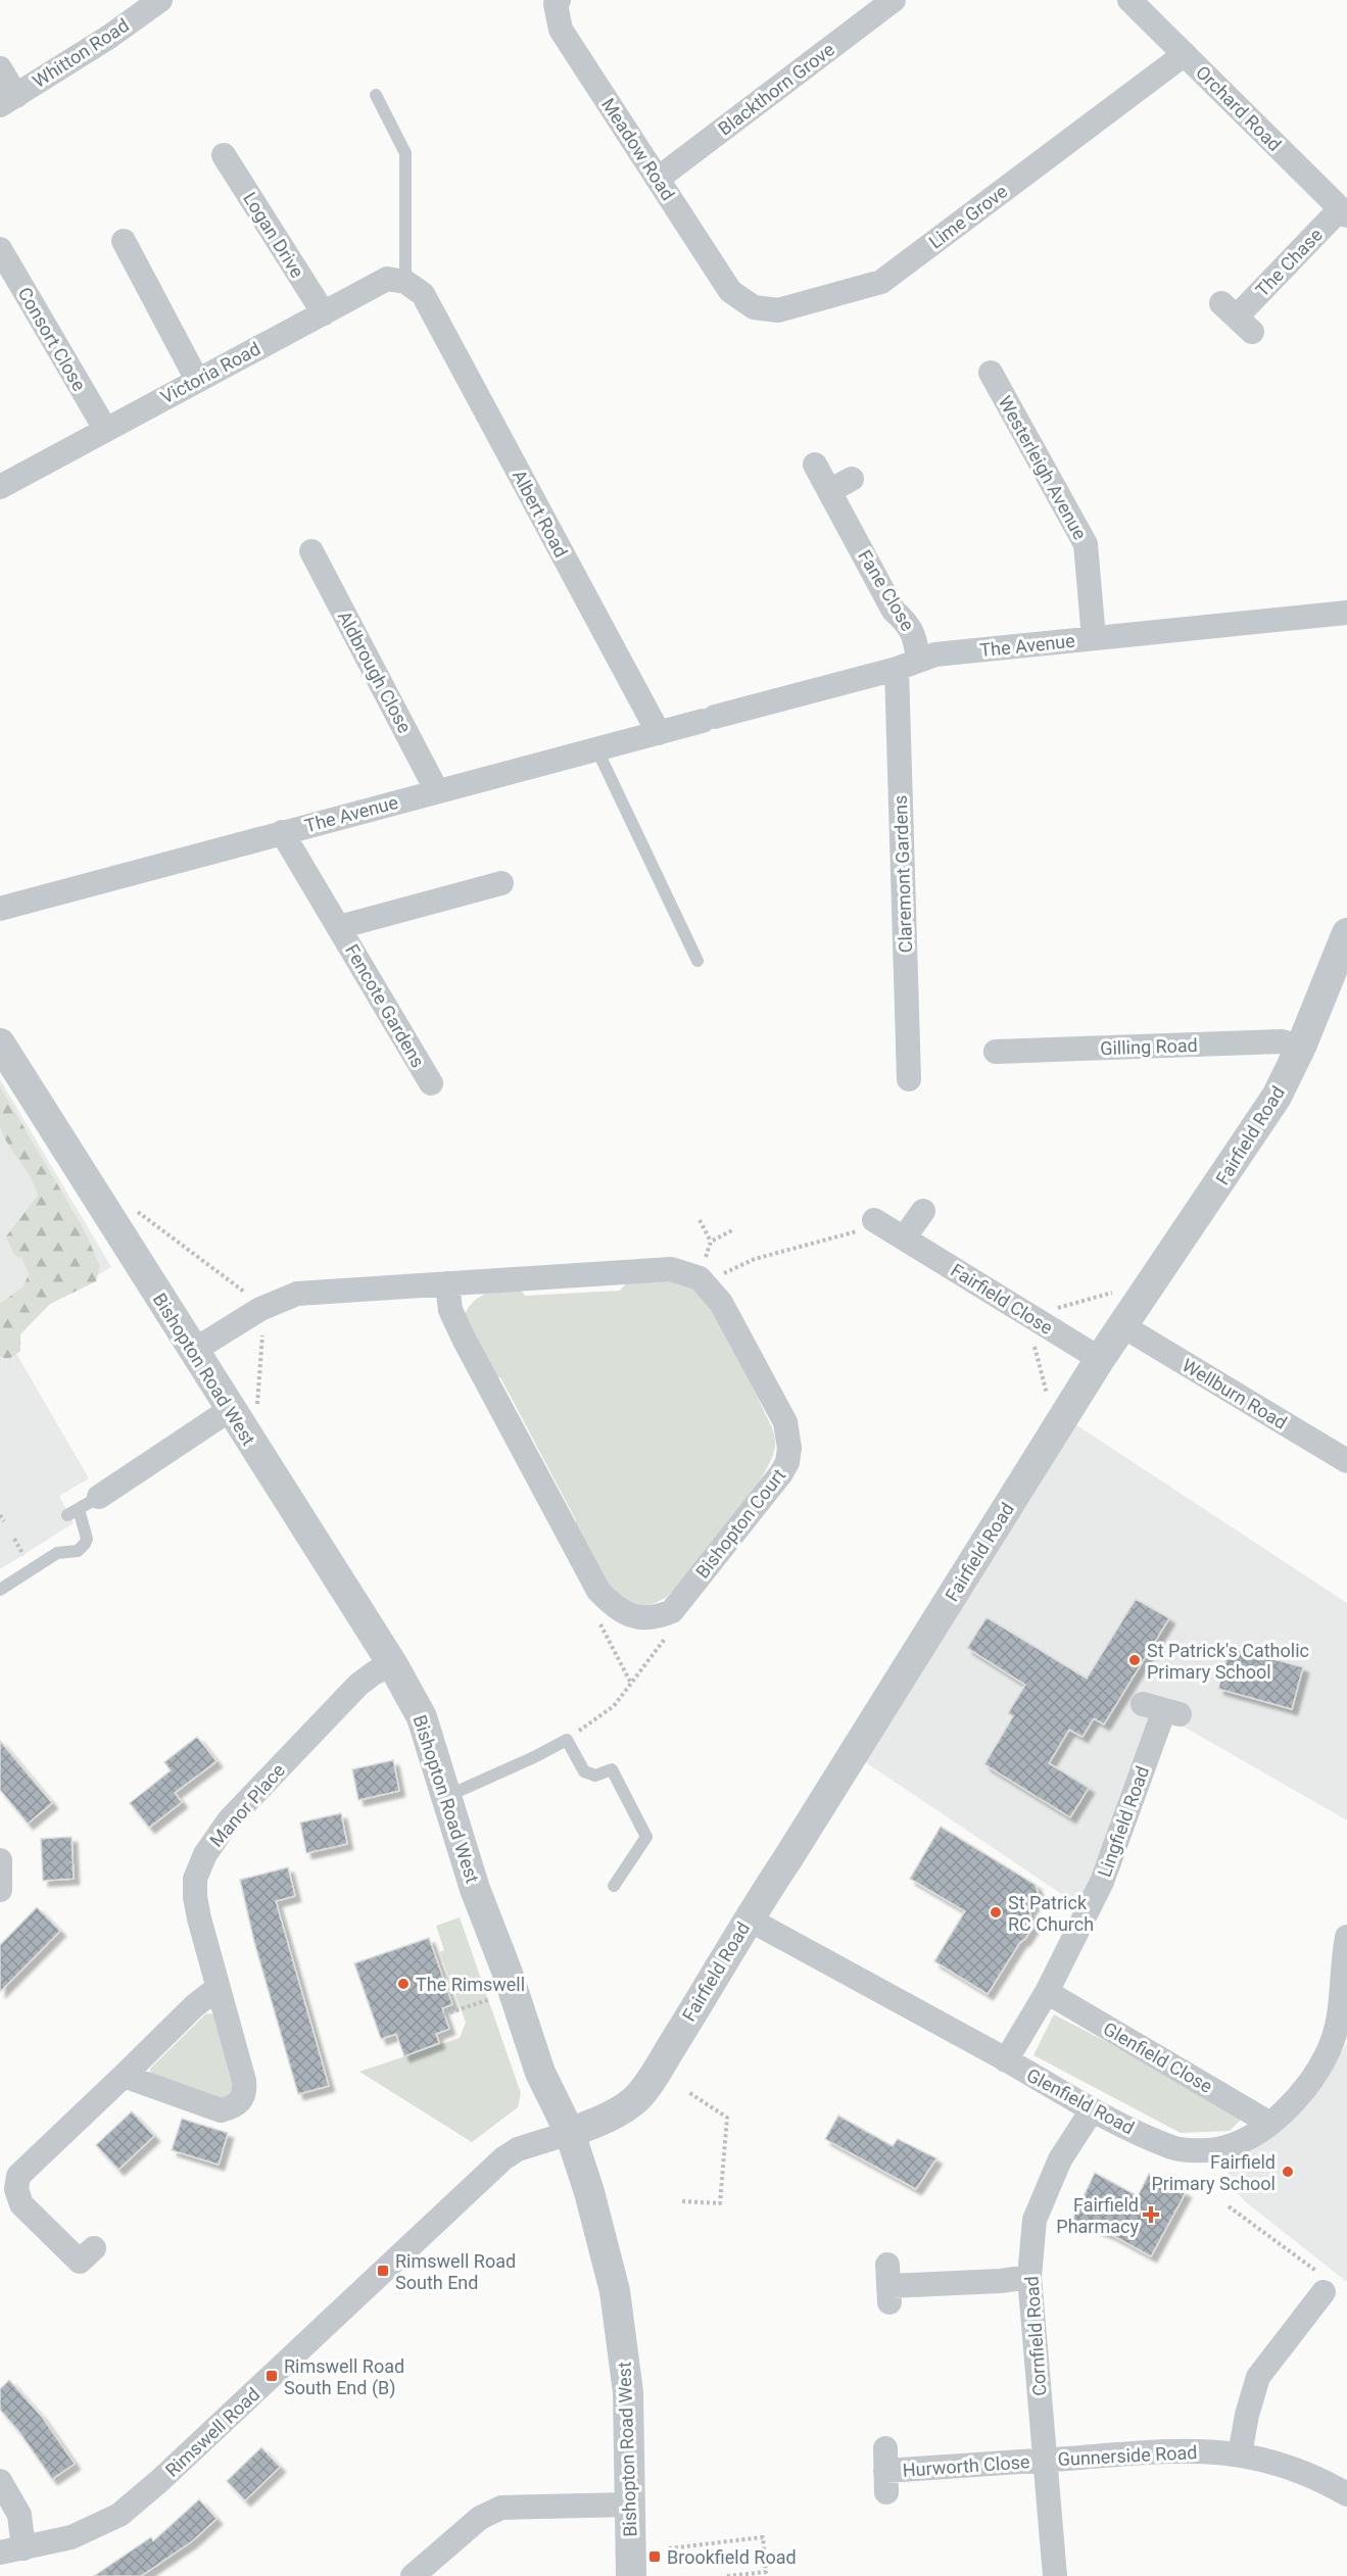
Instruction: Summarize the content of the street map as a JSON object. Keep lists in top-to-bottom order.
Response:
{
  "streets": {
    "street": [
      "Whitton Road",
      "Blackthorn Grove",
      "Orchard Road",
      "Meadow Road",
      "Lime Grove",
      "Logan Drive",
      "The Chase",
      "Consort Close",
      "Victoria Road",
      "Westerleigh Avenue",
      "Albert Road",
      "Fane Close",
      "The Avenue",
      "Aldbrough Close",
      "Claremont Gardens",
      "Fencote Gardens",
      "Gilling Road",
      "Fairfield Road",
      "Fairfield Close",
      "Bishopton Road West",
      "Wellburn Road",
      "Bishopton Court",
      "Manor Place",
      "Lingfield Road",
      "Glenfield Close",
      "Glenfield Road",
      "Cornfield Road",
      "Rimswell Road",
      "Gunnerside Road",
      "Hurworth Close"
    ]
  },
  "crossings": [
    ["Blackthorn Grove", "Meadow Road"],
    ["Orchard Road", "Lime Grove"],
    ["Orchard Road", "The Chase"],
    ["Meadow Road", "Lime Grove"],
    ["Logan Drive", "Victoria Road"],
    ["Consort Close", "Victoria Road"],
    ["Victoria Road", "Albert Road"],
    ["Westerleigh Avenue", "The Avenue"],
    ["Albert Road", "The Avenue"],
    ["Fane Close", "The Avenue"],
    ["Fane Close", "Claremont Gardens"],
    ["The Avenue", "Aldbrough Close"],
    ["The Avenue", "Claremont Gardens"],
    ["The Avenue", "Fencote Gardens"],
    ["Gilling Road", "Fairfield Road"],
    ["Fairfield Road", "Fairfield Close"],
    ["Fairfield Road", "Bishopton Road West"],
    ["Fairfield Road", "Wellburn Road"],
    ["Fairfield Road", "Glenfield Road"],
    ["Fairfield Road", "Rimswell Road"],
    ["Bishopton Road West", "Bishopton Court"],
    ["Bishopton Road West", "Manor Place"],
    ["Bishopton Road West", "Rimswell Road"],
    ["Lingfield Road", "Glenfield Close"],
    ["Lingfield Road", "Glenfield Road"],
    ["Glenfield Close", "Glenfield Road"],
    ["Glenfield Road", "Cornfield Road"],
    ["Cornfield Road", "Gunnerside Road"],
    ["Cornfield Road", "Hurworth Close"],
    ["Gunnerside Road", "Hurworth Close"]
  ],
  "places": {
    "other": [
      "St Patrick's Catholic Primary School",
      "St Patrick RC Church",
      "The Rimswell",
      "Fairfield Primary School"
    ],
    "health": ["Fairfield Pharmacy"],
    "transit": ["Rimswell Road South End", "Rimswell Road South End (B)", "Brookfield Road"]
  }
}
